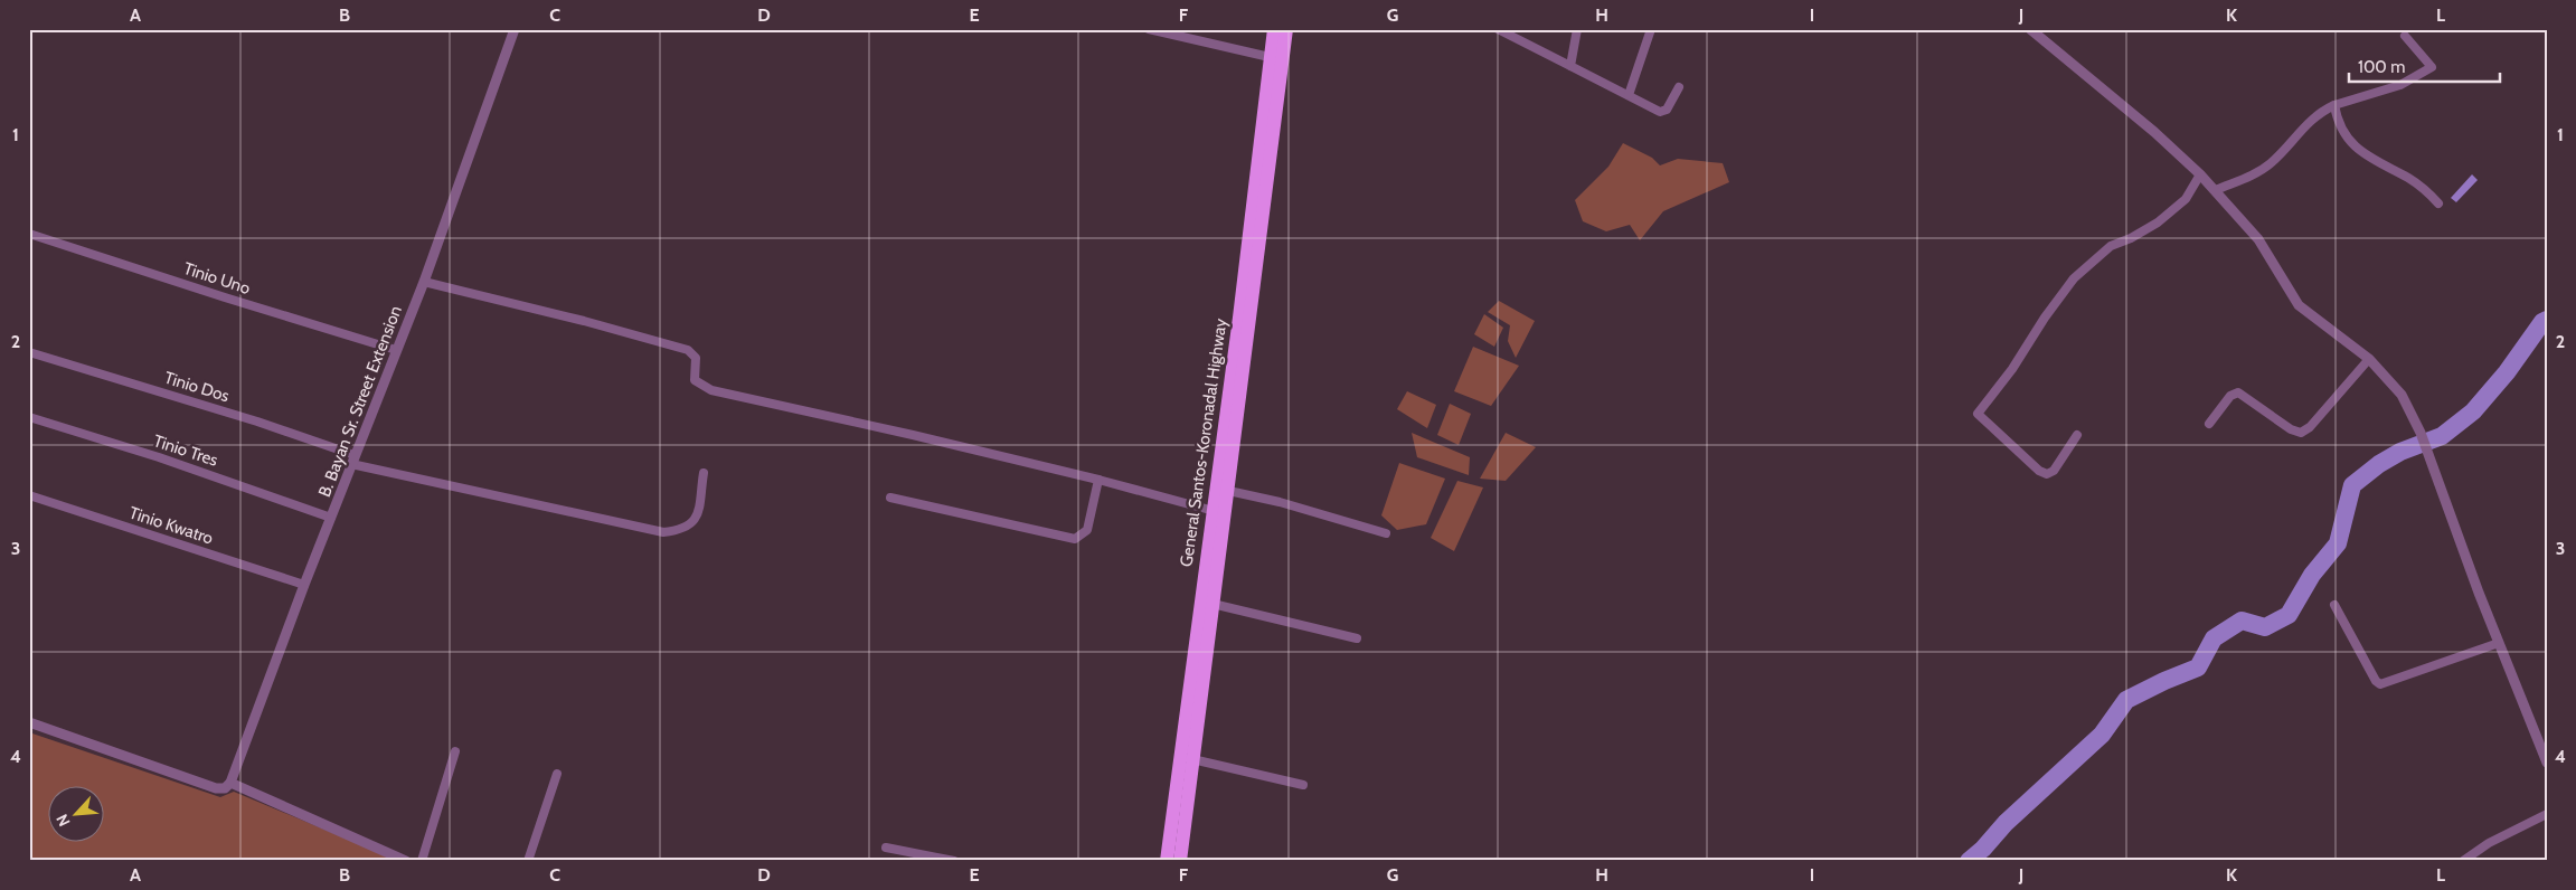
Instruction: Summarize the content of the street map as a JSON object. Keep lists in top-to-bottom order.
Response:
{
  "streets": {
    "highway": ["General Santos-Koronadal Highway"],
    "street": [
      "Tinio Uno",
      "Tinio Dos",
      "B. Bayan Sr. Street Extension",
      "Tinio Tres",
      "Tinio Kwatro"
    ]
  },
  "crossings": [
    ["Tinio Uno", "B. Bayan Sr. Street Extension"],
    ["Tinio Dos", "B. Bayan Sr. Street Extension"],
    ["B. Bayan Sr. Street Extension", "Tinio Tres"],
    ["B. Bayan Sr. Street Extension", "Tinio Kwatro"]
  ],
  "scale_bar": "100 m",
  "north": "bottom left",
  "grid": {
    "columns": [
      "A",
      "B",
      "C",
      "D",
      "E",
      "F",
      "G",
      "H",
      "I",
      "J",
      "K",
      "L"
    ],
    "rows": [
      "1",
      "2",
      "3",
      "4"
    ]
  }
}
